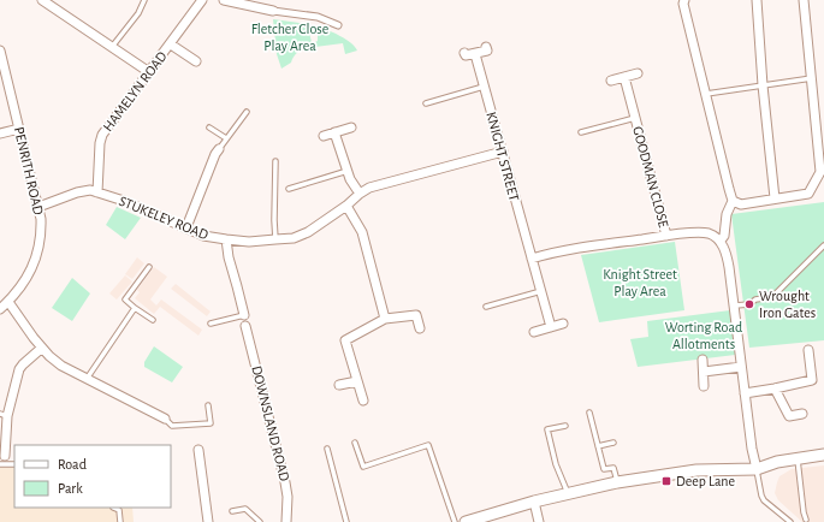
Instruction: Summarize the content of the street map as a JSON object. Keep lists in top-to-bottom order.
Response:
{
  "streets": {
    "street": [
      "HAMELYN ROAD",
      "KNIGHT STREET",
      "PENRITH ROAD",
      "GOODMAN CLOSE",
      "STUKELEY ROAD",
      "DOWNSLAND ROAD"
    ]
  },
  "crossings": [
    ["HAMELYN ROAD", "STUKELEY ROAD"],
    ["KNIGHT STREET", "STUKELEY ROAD"],
    ["PENRITH ROAD", "STUKELEY ROAD"]
  ],
  "parks": ["Fletcher Close Play Area", "Knight Street Play Area", "Worting Road Allotments"],
  "places": {
    "other": ["Wrought Iron Gates"],
    "transit": ["Deep Lane"]
  },
  "legend": ["Road", "Park"]
}
